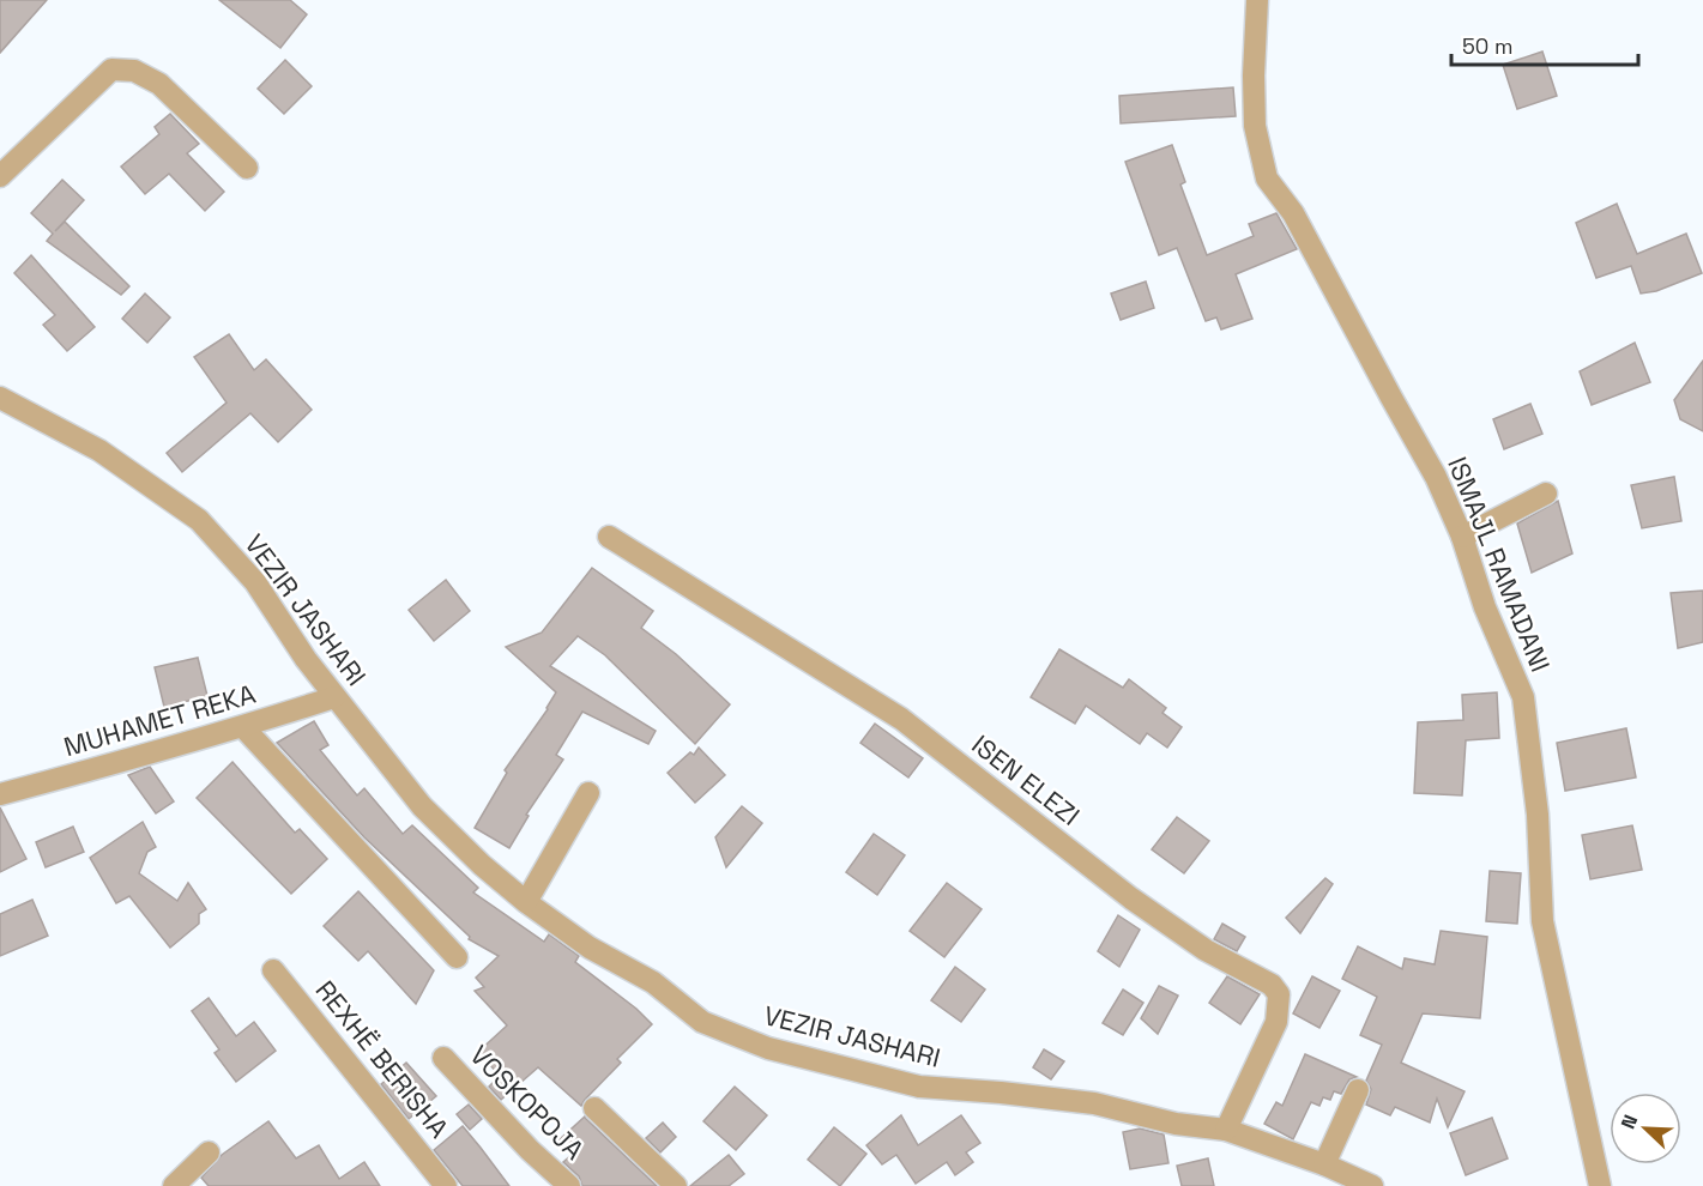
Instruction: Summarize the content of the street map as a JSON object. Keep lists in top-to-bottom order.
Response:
{
  "streets": {
    "street": [
      "ISMAJL RAMADANI",
      "VEZIR JASHARI",
      "MUHAMET REKA",
      "ISEN ELEZI",
      "REXHË BERISHA",
      "VOSKOPOJA"
    ]
  },
  "crossings": [
    ["VEZIR JASHARI", "MUHAMET REKA"],
    ["VEZIR JASHARI", "ISEN ELEZI"]
  ],
  "scale_bar": "50 m",
  "north": "top left"
}
